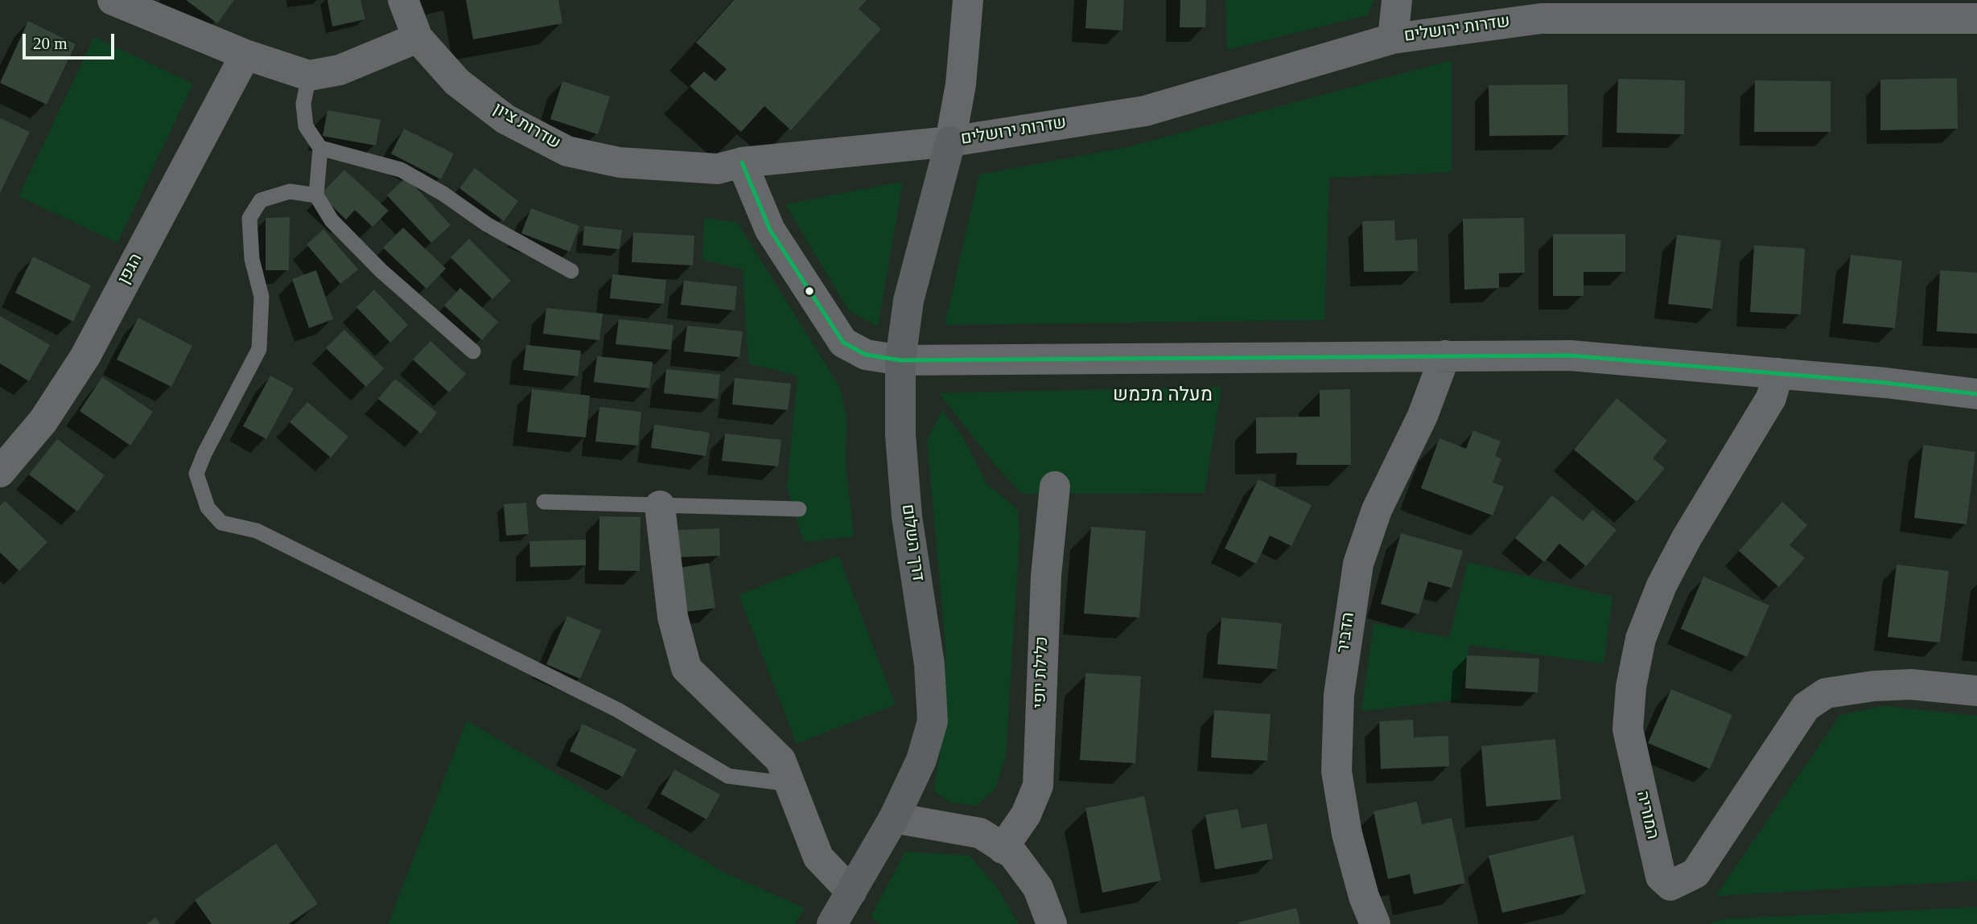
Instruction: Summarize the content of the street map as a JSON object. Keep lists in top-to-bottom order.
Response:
{
  "streets": {
    "street": [
      "שדרות ירושלים",
      "שדרות ציון",
      "הגפן",
      "דרך השלום",
      "הדביר",
      "כלילת יופי",
      "המוריה"
    ]
  },
  "crossings": [
    ["שדרות ירושלים", "שדרות ציון"],
    ["שדרות ירושלים", "דרך השלום"],
    ["שדרות ציון", "דרך השלום"]
  ],
  "districts": ["מעלה מכמש"],
  "scale_bar": "20 m"
}
